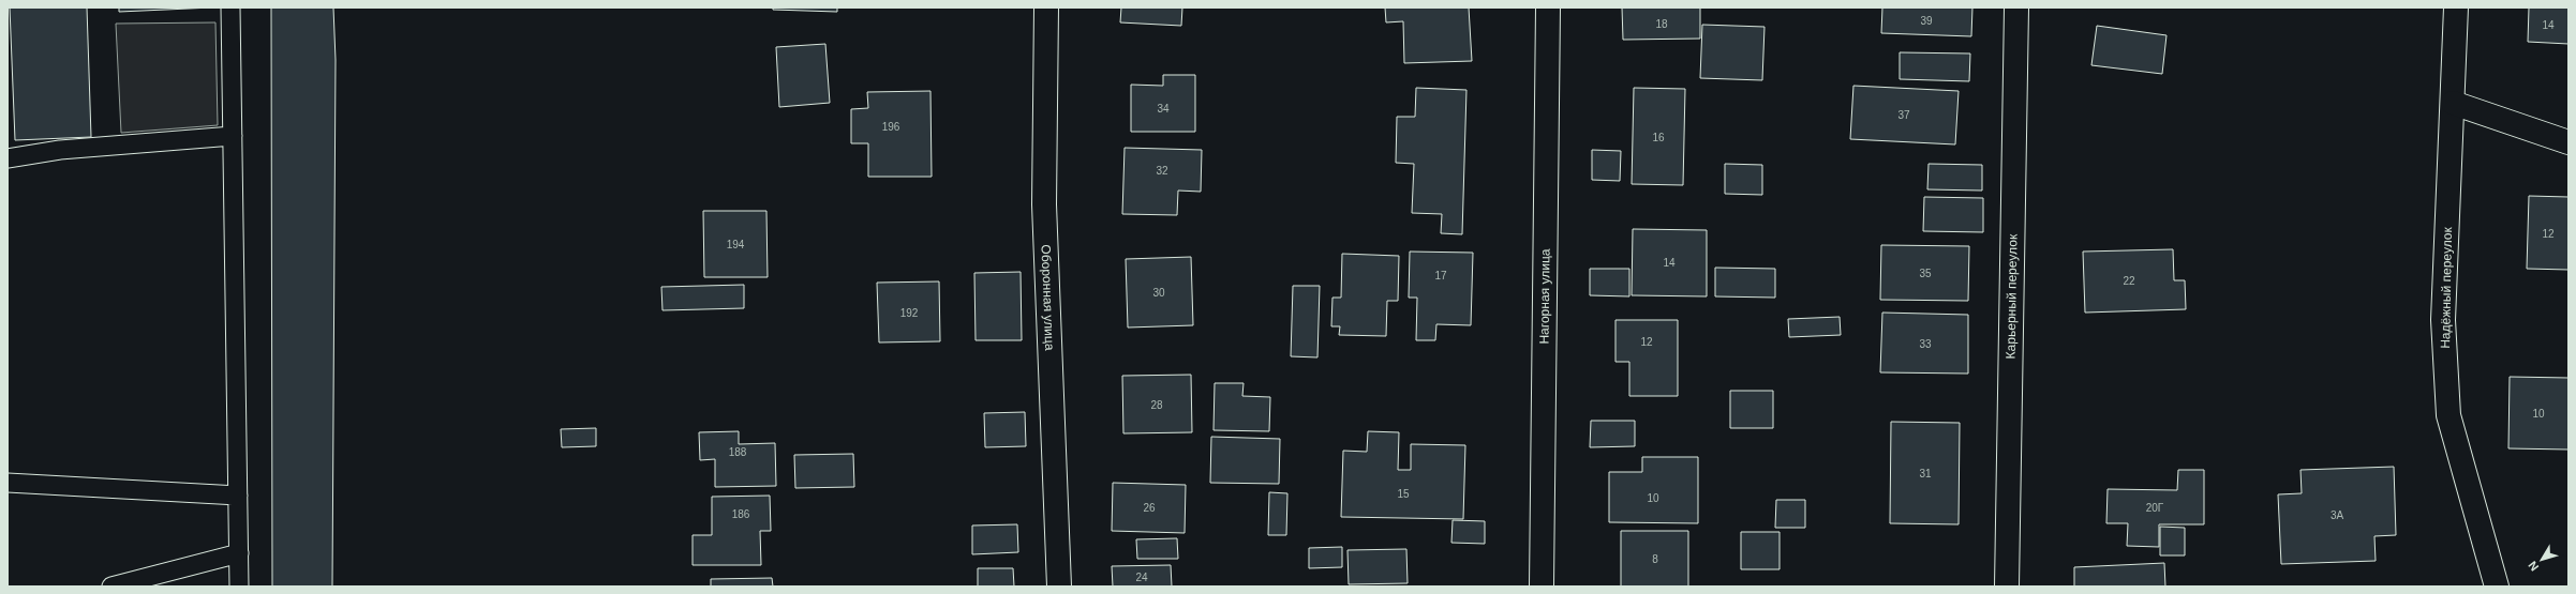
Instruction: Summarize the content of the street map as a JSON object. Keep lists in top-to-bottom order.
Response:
{
  "streets": {
    "street": [
      "Надёжный переулок",
      "Нагорная улица",
      "Оборонная улица",
      "Карьерный переулок"
    ]
  },
  "house_numbers": [
    "39",
    "18",
    "14",
    "34",
    "37",
    "196",
    "16",
    "32",
    "12",
    "194",
    "14",
    "35",
    "17",
    "22",
    "30",
    "192",
    "12",
    "33",
    "28",
    "10",
    "188",
    "31",
    "15",
    "10",
    "26",
    "20Г",
    "186",
    "3А",
    "8",
    "24"
  ],
  "north": "bottom left"
}
